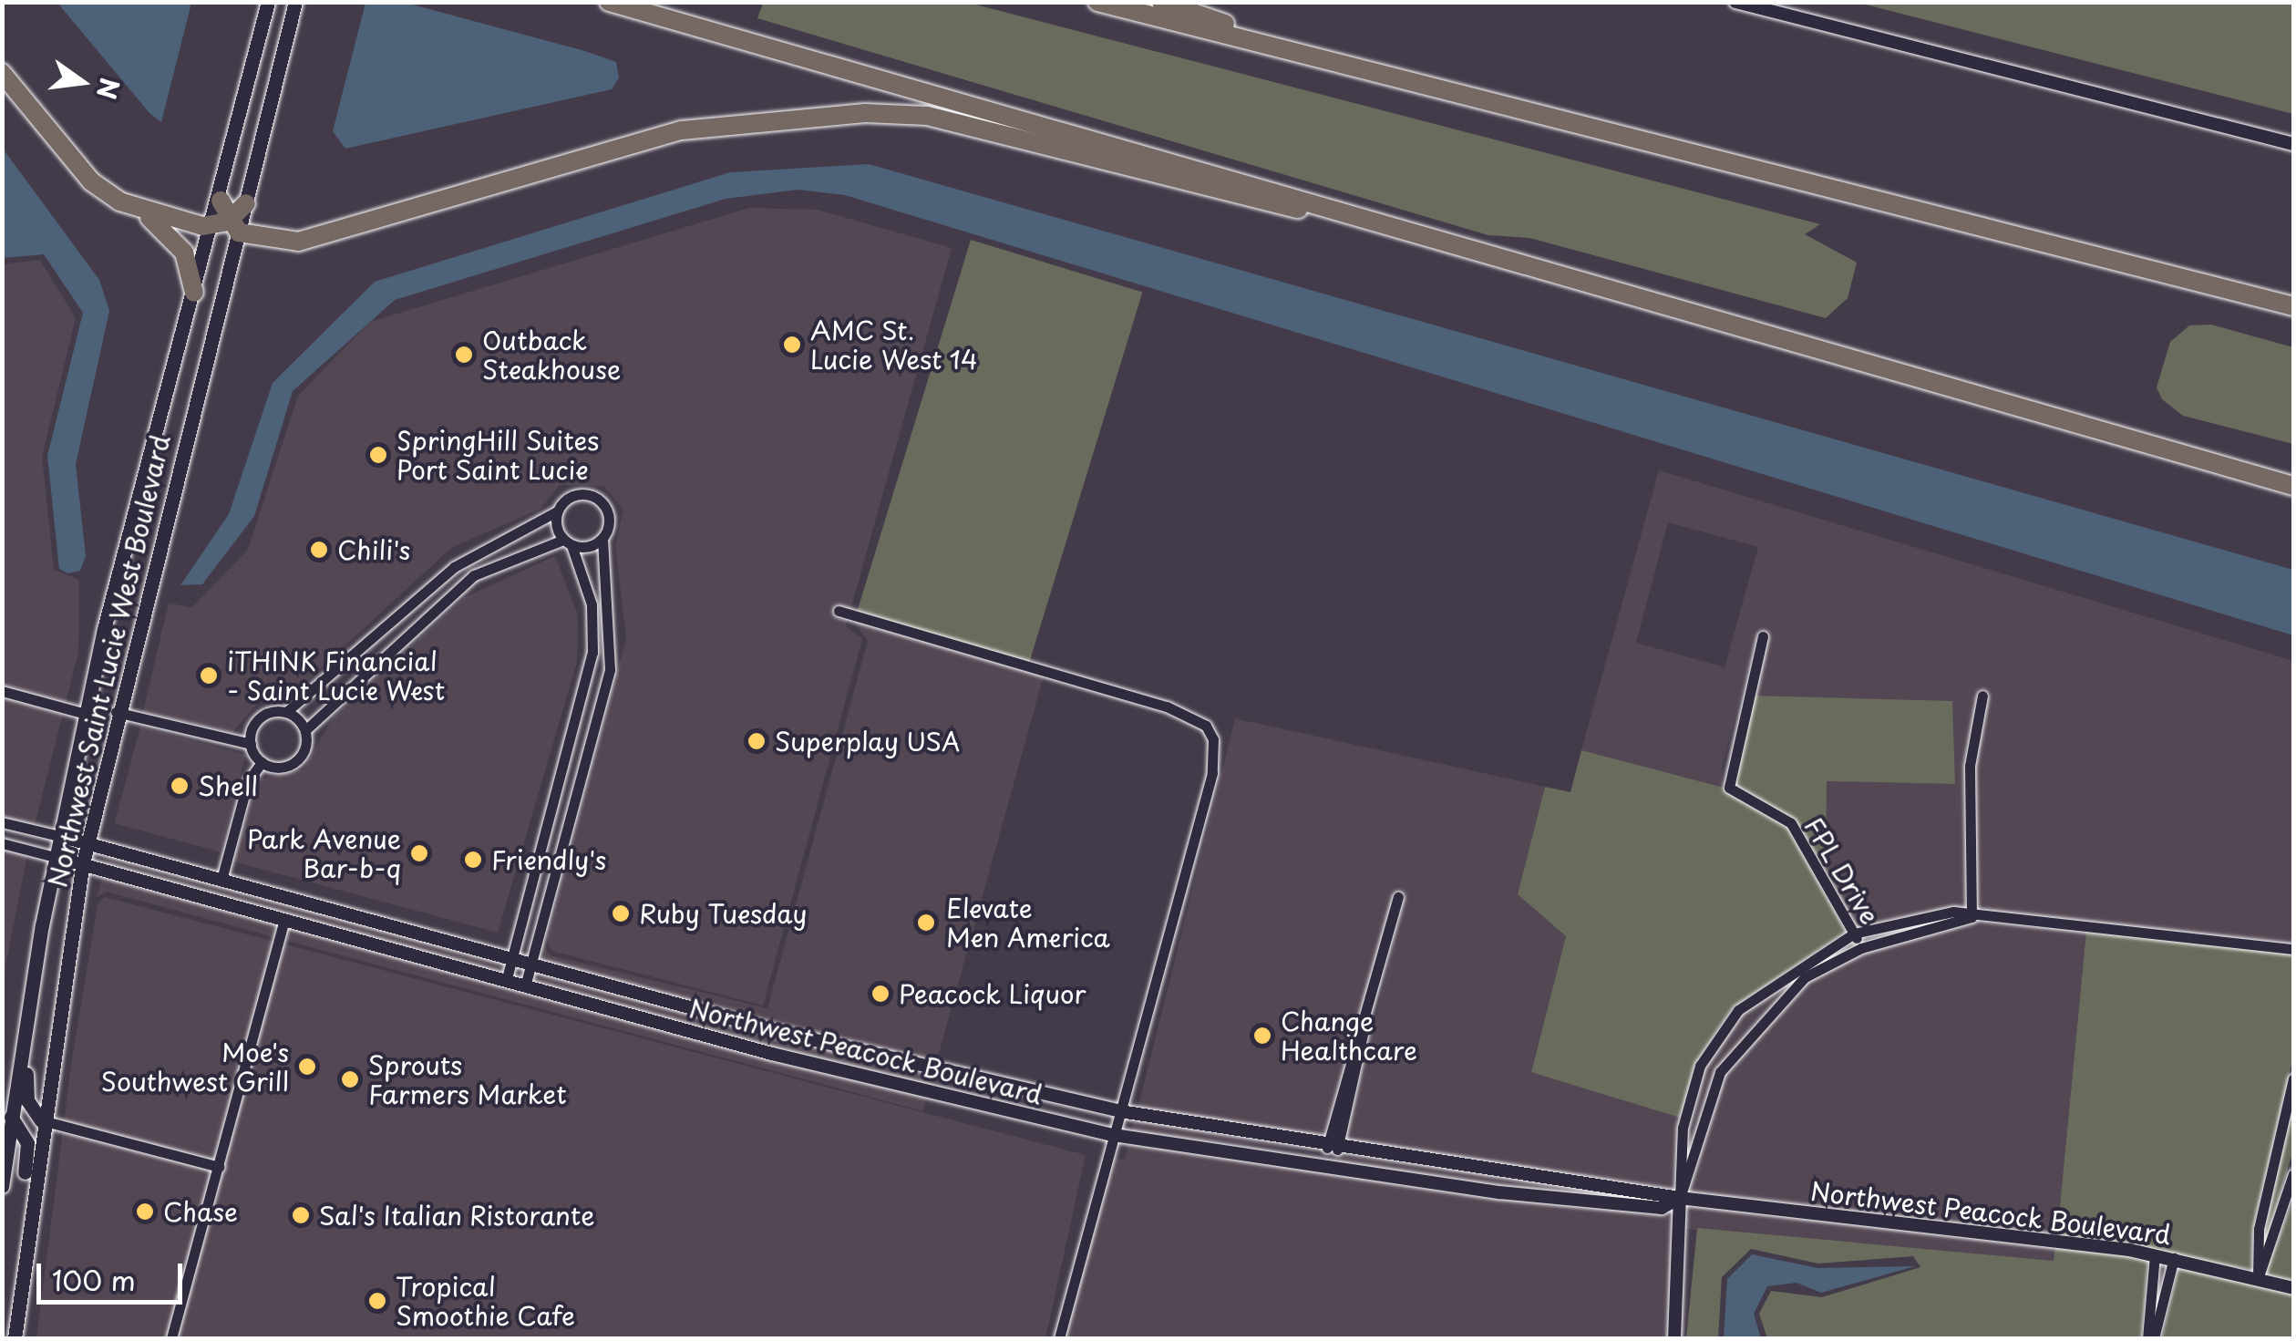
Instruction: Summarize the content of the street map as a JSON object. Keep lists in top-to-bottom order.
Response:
{
  "streets": {
    "main road": ["Northwest Saint Lucie West Boulevard"],
    "street": ["FPL Drive", "Northwest Peacock Boulevard"]
  },
  "crossings": [
    ["Northwest Saint Lucie West Boulevard", "Northwest Peacock Boulevard"]
  ],
  "places": [
    "AMC St. Lucie West 14",
    "Outback Steakhouse",
    "SpringHill Suites Port Saint Lucie",
    "Chili's",
    "iTHINK Financial - Saint Lucie West",
    "Superplay USA",
    "Shell",
    "Park Avenue Bar-b-q",
    "Friendly's",
    "Ruby Tuesday",
    "Elevate Men America",
    "Peacock Liquor",
    "Change Healthcare",
    "Moe's Southwest Grill",
    "Sprouts Farmers Market",
    "Chase",
    "Sal's Italian Ristorante",
    "Tropical Smoothie Cafe"
  ],
  "scale_bar": "100 m",
  "north": "right"
}
